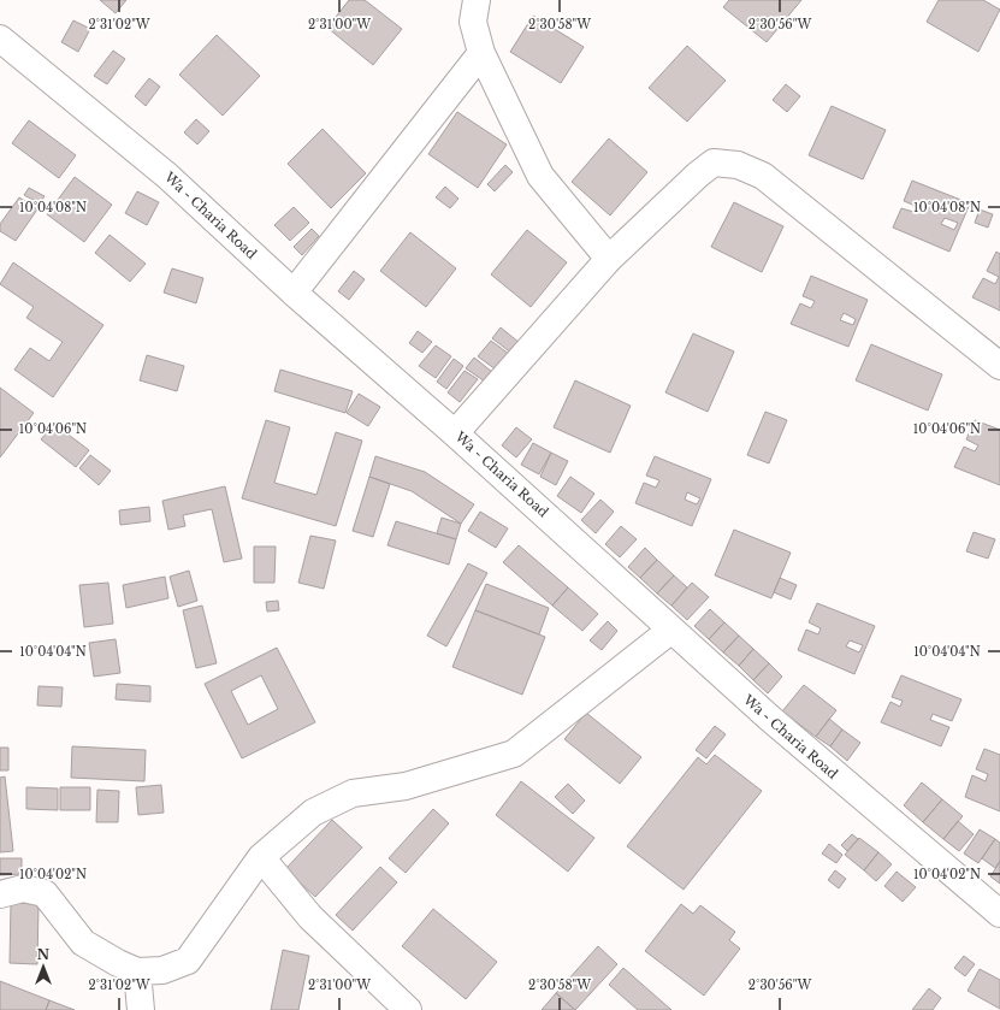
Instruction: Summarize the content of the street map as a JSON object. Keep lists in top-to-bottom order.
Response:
{
  "streets": {
    "street": ["Wa - Charia Road"]
  },
  "north": "top",
  "coordinates": [
    "2°31'02\"W",
    "2°31'00\"W",
    "2°30'58\"W",
    "2°30'56\"W",
    "10°04'08\"N",
    "10°04'06\"N",
    "10°04'04\"N",
    "10°04'02\"N"
  ]
}
